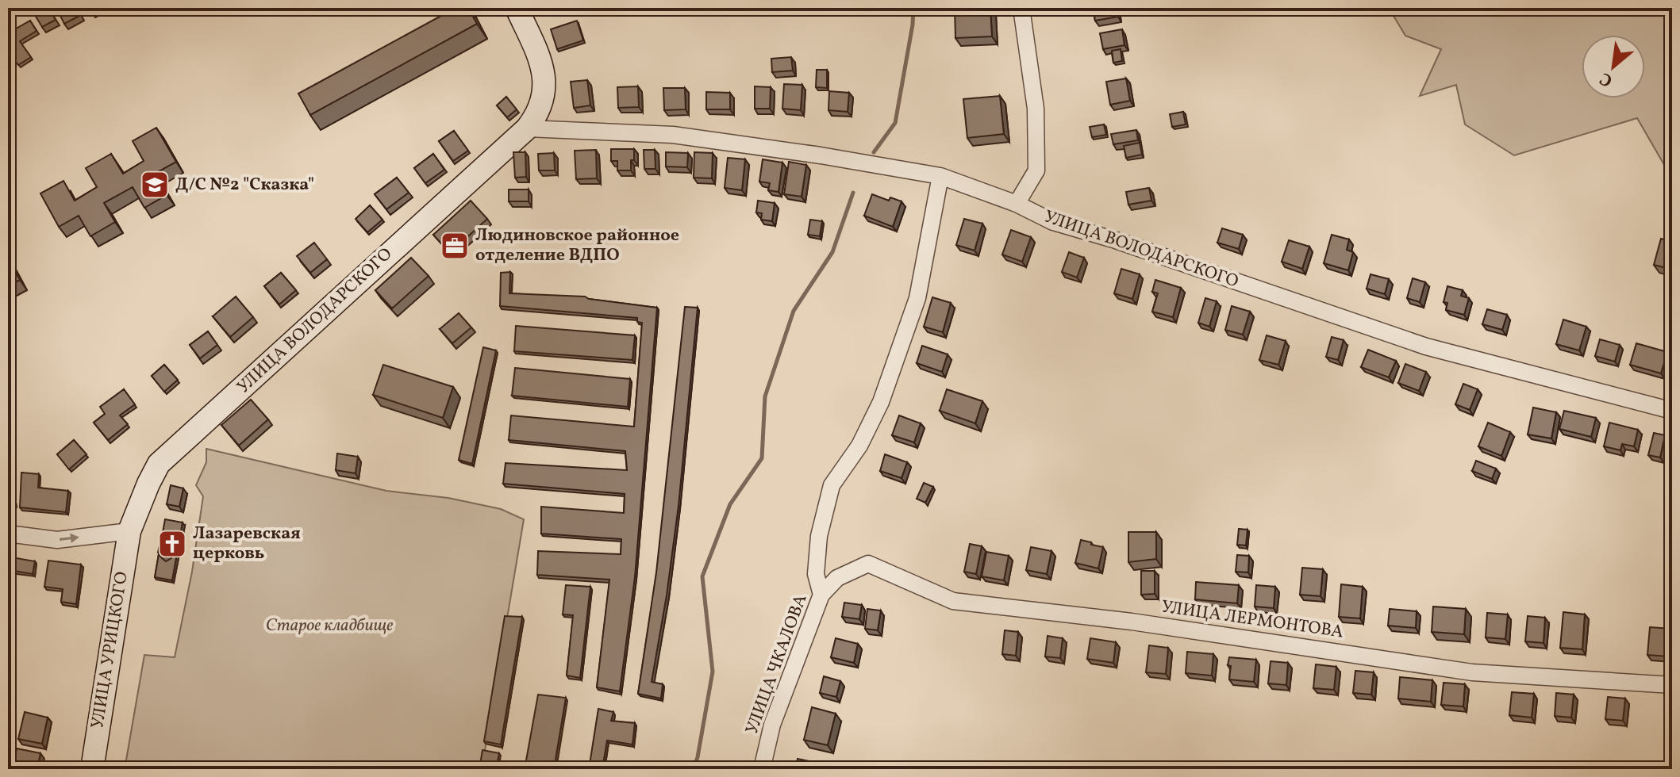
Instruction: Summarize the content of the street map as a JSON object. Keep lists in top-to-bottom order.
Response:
{
  "streets": {
    "street": [
      "УЛИЦА ВОЛОДАРСКОГО",
      "УЛИЦА ЛЕРМОНТОВА",
      "УЛИЦА УРИЦКОГО",
      "УЛИЦА ЧКАЛОВА"
    ]
  },
  "crossings": [
    ["УЛИЦА ВОЛОДАРСКОГО", "УЛИЦА УРИЦКОГО"],
    ["УЛИЦА ЛЕРМОНТОВА", "УЛИЦА ЧКАЛОВА"]
  ],
  "parks": ["Старое кладбище"],
  "places": {
    "school or university": ["Д/С №2 \"Сказка\""],
    "office": ["Людиновское районное отделение ВДПО"],
    "church": ["Лазаревская церковь"]
  },
  "north": "bottom left"
}
